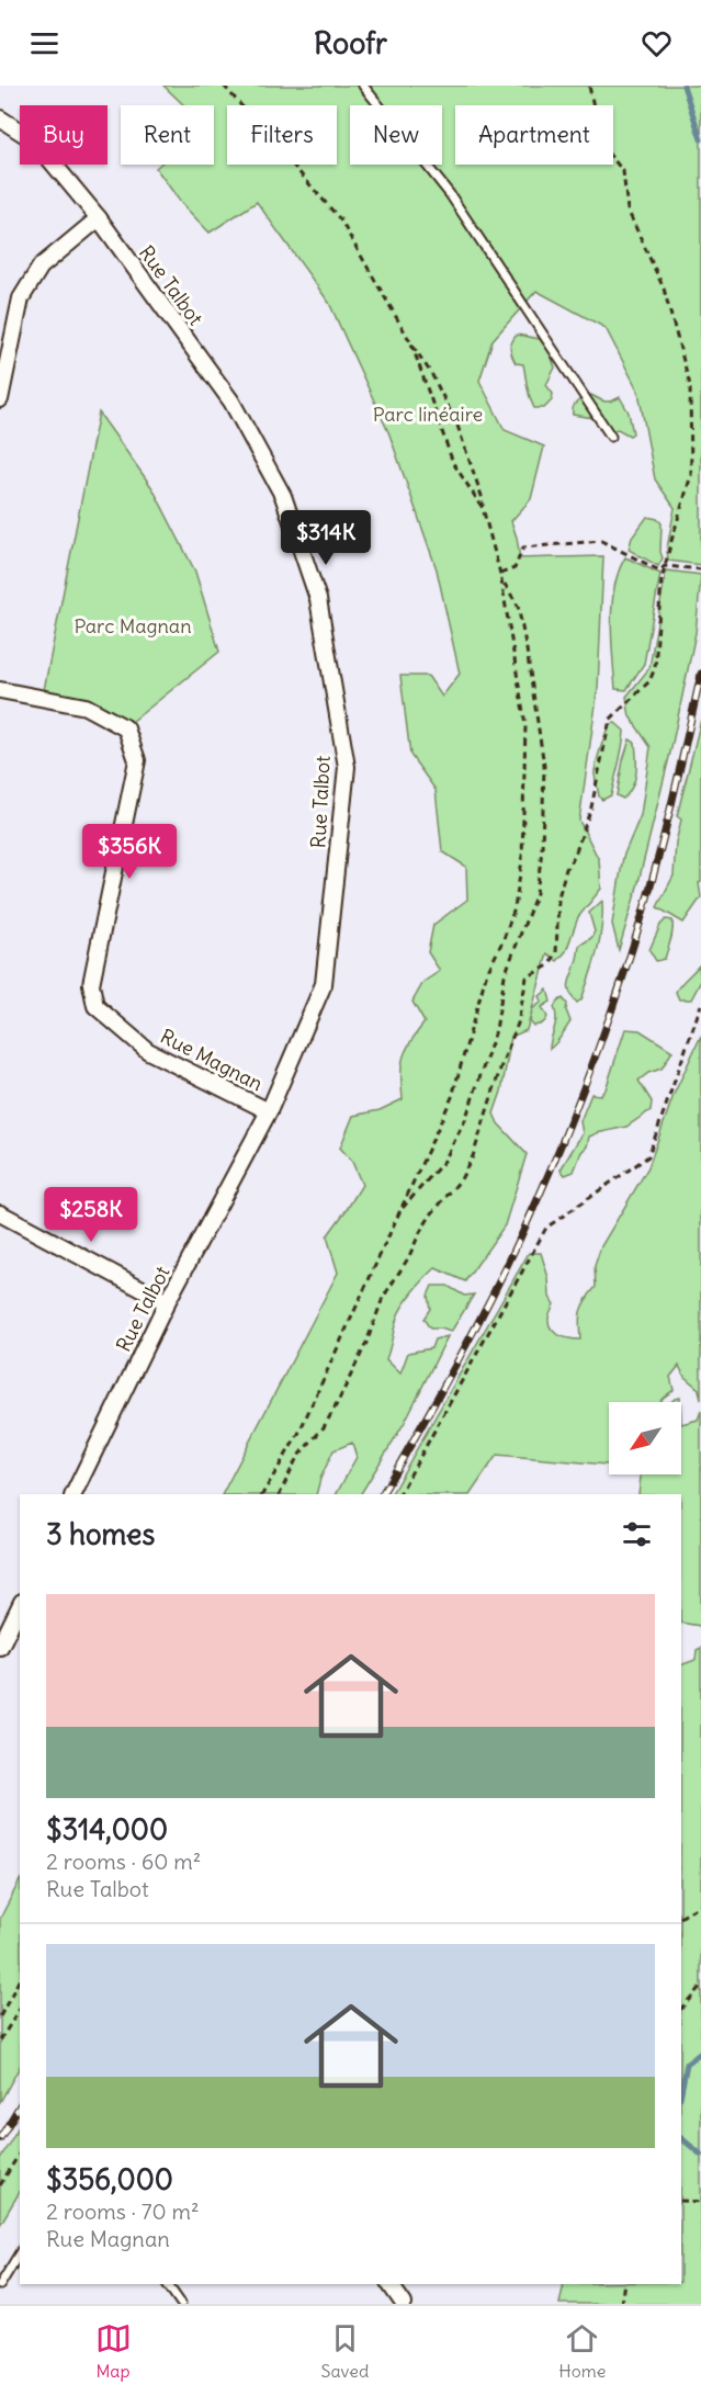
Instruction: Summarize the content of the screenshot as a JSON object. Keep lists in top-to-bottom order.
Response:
{
  "streets": {
    "street": ["Rue Talbot", "Rue Magnan"]
  },
  "crossings": [
    ["Rue Talbot", "Rue Magnan"]
  ],
  "parks": ["Parc linéaire", "Parc Magnan"],
  "north": "bottom left",
  "page": {
    "header": "Roofr",
    "chip": [
      "Buy",
      "Rent",
      "Filters",
      "New",
      "Apartment"
    ],
    "price": ["$314K", "$356K", "$258K"],
    "heading": "3 homes",
    "list": [
      {
        "name": "$314,000",
        "note": "2 rooms · 60 m² · Rue Talbot"
      },
      {
        "name": "$356,000",
        "note": "2 rooms · 70 m² · Rue Magnan"
      }
    ],
    "tabs": ["Map", "Saved", "Home"]
  }
}
